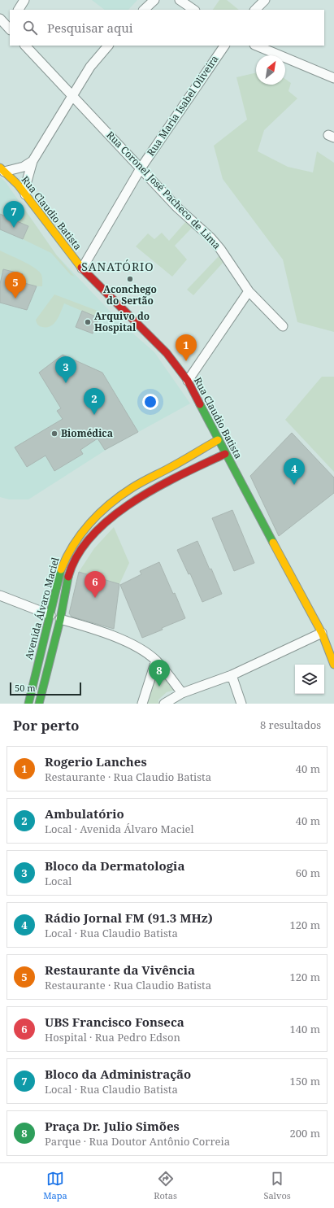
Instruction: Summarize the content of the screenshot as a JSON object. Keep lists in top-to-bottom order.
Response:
{
  "streets": {
    "street": [
      "Rua Maria Isabel Oliveira",
      "Rua Coronel José Pacheco de Lima",
      "Rua Claudio Batista",
      "Avenida Álvaro Maciel"
    ]
  },
  "crossings": [
    ["Rua Maria Isabel Oliveira", "Rua Coronel José Pacheco de Lima"],
    ["Rua Maria Isabel Oliveira", "Rua Claudio Batista"],
    ["Rua Claudio Batista", "Avenida Álvaro Maciel"]
  ],
  "districts": ["SANATÓRIO"],
  "places": ["Aconchego do Sertão", "Arquivo do Hospital", "Biomédica"],
  "scale_bar": "50 m",
  "north": "top right",
  "page": {
    "search": "Pesquisar aqui",
    "pins": [
      "7",
      "5",
      "1",
      "3",
      "2",
      "4",
      "6",
      "8"
    ],
    "scale": "50 m",
    "heading": ["Por perto", "8 resultados"],
    "list": [
      {
        "mark": "1",
        "name": "Rogerio Lanches",
        "note": "Restaurante · Rua Claudio Batista",
        "value": "40 m"
      },
      {
        "mark": "2",
        "name": "Ambulatório",
        "note": "Local · Avenida Álvaro Maciel",
        "value": "40 m"
      },
      {
        "mark": "3",
        "name": "Bloco da Dermatologia",
        "note": "Local",
        "value": "60 m"
      },
      {
        "mark": "4",
        "name": "Rádio Jornal FM (91.3 MHz)",
        "note": "Local · Rua Claudio Batista",
        "value": "120 m"
      },
      {
        "mark": "5",
        "name": "Restaurante da Vivência",
        "note": "Restaurante · Rua Claudio Batista",
        "value": "120 m"
      },
      {
        "mark": "6",
        "name": "UBS Francisco Fonseca",
        "note": "Hospital · Rua Pedro Edson",
        "value": "140 m"
      },
      {
        "mark": "7",
        "name": "Bloco da Administração",
        "note": "Local · Rua Claudio Batista",
        "value": "150 m"
      },
      {
        "mark": "8",
        "name": "Praça Dr. Julio Simões",
        "note": "Parque · Rua Doutor Antônio Correia",
        "value": "200 m"
      }
    ],
    "nav": ["Mapa", "Rotas", "Salvos"]
  }
}
